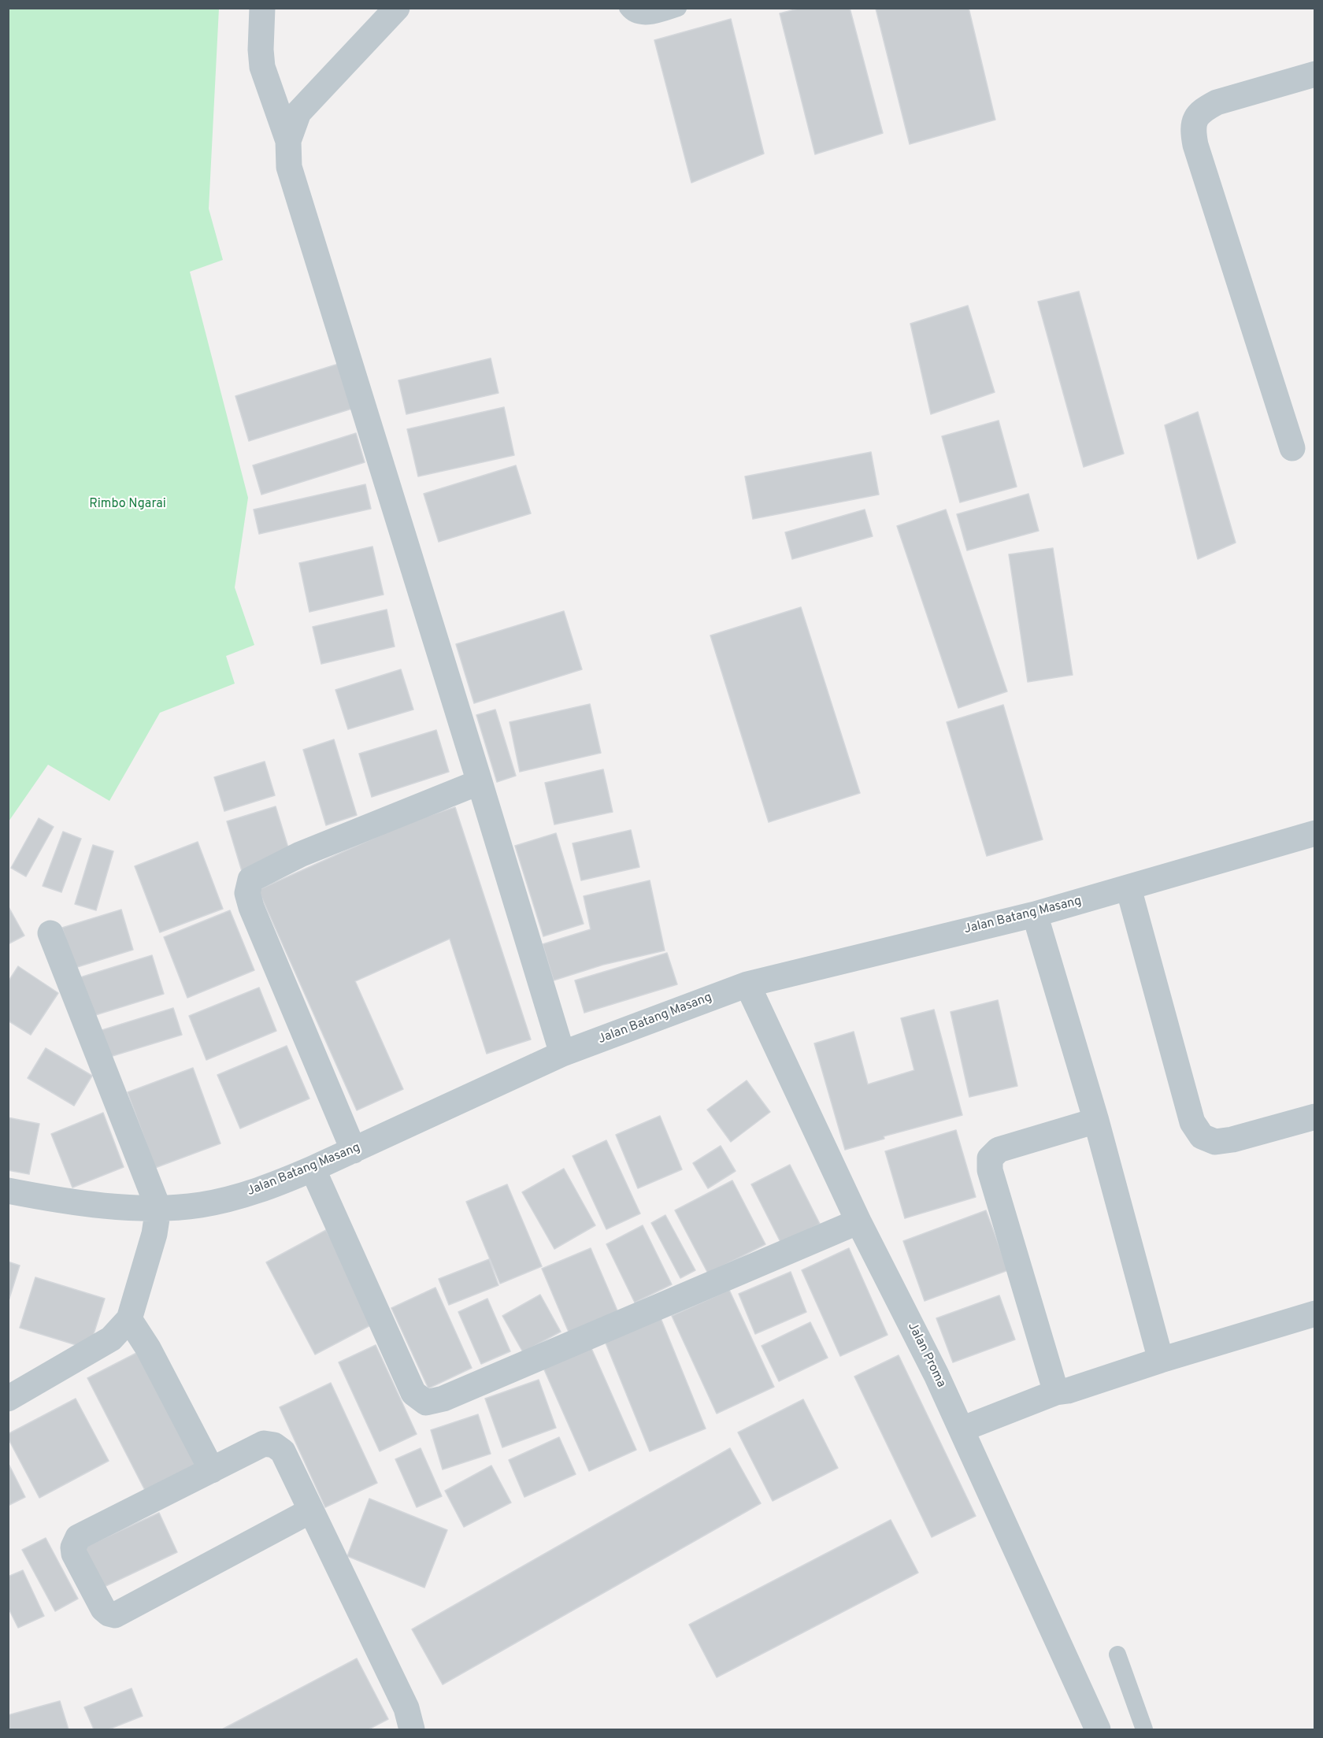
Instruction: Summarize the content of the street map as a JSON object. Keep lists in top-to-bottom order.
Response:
{
  "streets": {
    "street": ["Jalan Batang Masang", "Jalan Proma"]
  },
  "crossings": [
    ["Jalan Batang Masang", "Jalan Proma"]
  ],
  "parks": ["Rimbo Ngarai"]
}
